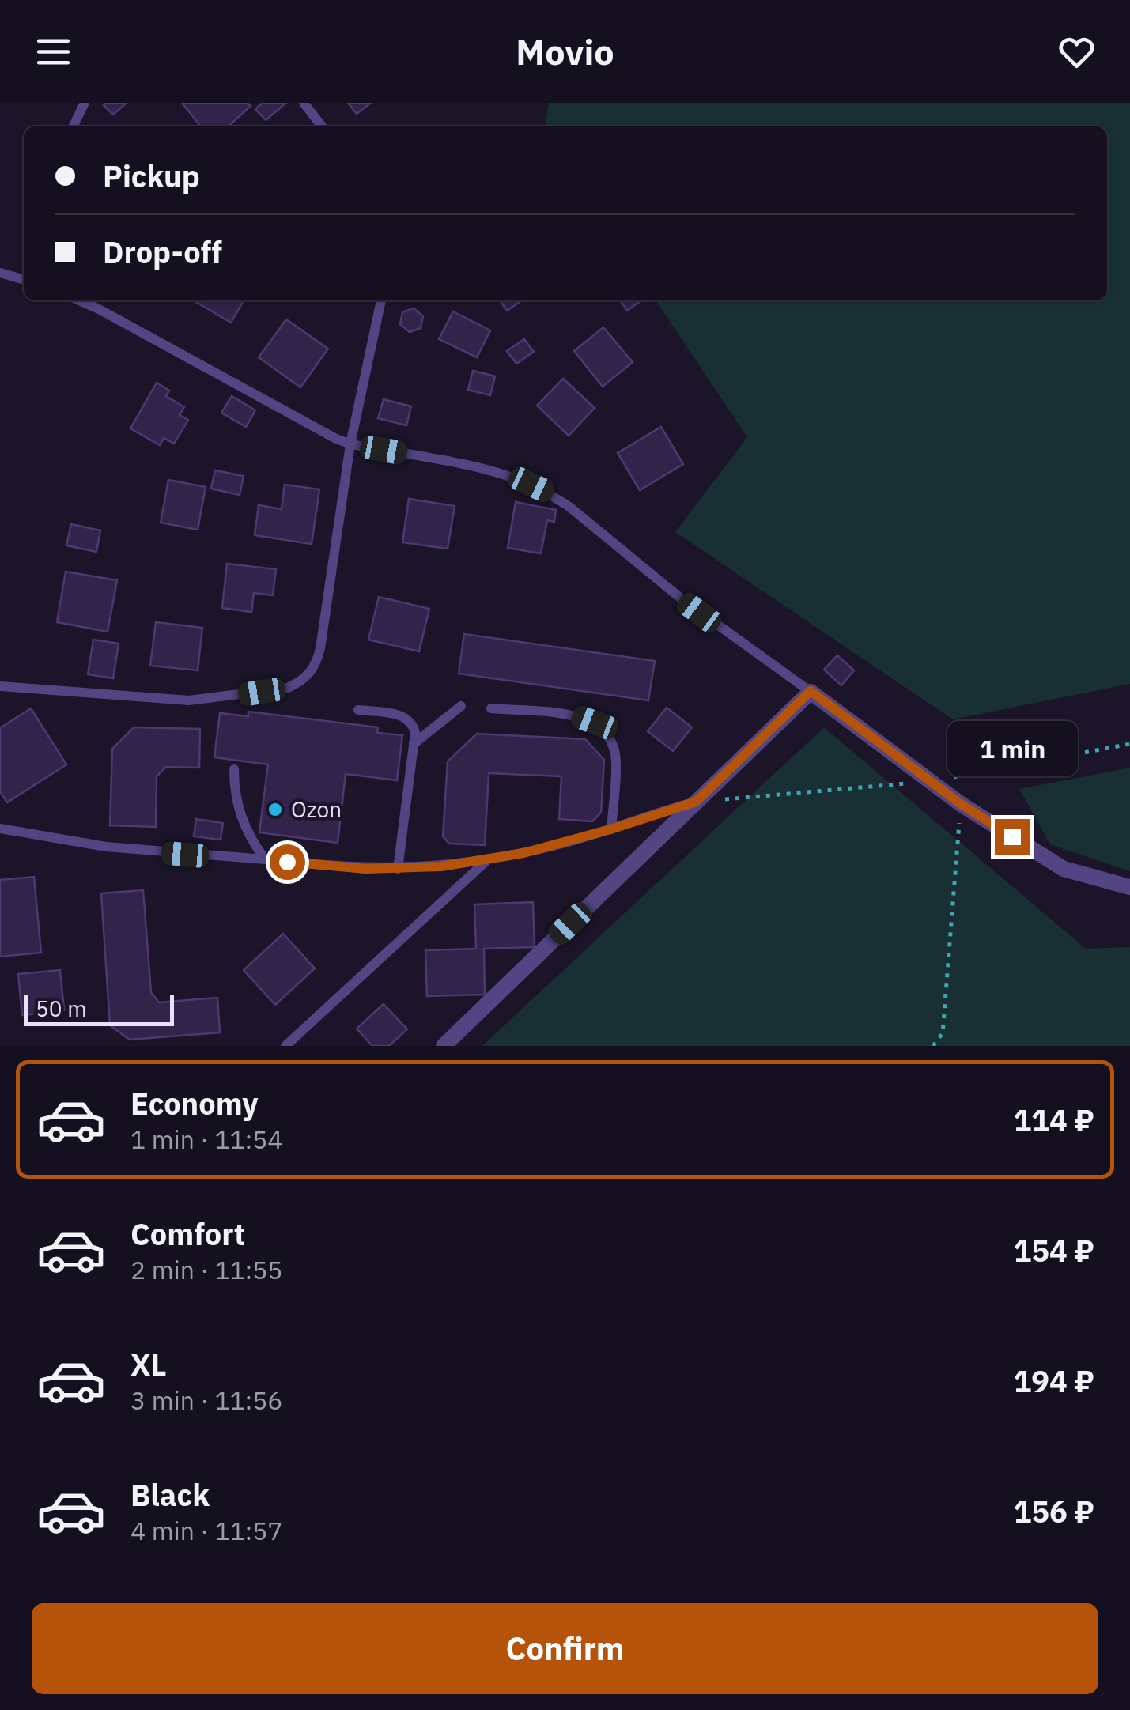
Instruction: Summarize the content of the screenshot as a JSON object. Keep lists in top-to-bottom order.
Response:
{
  "places": ["Ozon"],
  "scale_bar": "50 m",
  "page": {
    "header": "Movio",
    "banner": ["Pickup", "Drop-off"],
    "bubble": "1 min",
    "scale": "50 m",
    "list": [
      {
        "name": "Economy",
        "note": "1 min · 11:54",
        "value": "114 ₽"
      },
      {
        "name": "Comfort",
        "note": "2 min · 11:55",
        "value": "154 ₽"
      },
      {
        "name": "XL",
        "note": "3 min · 11:56",
        "value": "194 ₽"
      },
      {
        "name": "Black",
        "note": "4 min · 11:57",
        "value": "156 ₽"
      }
    ],
    "buttons": "Confirm"
  }
}
